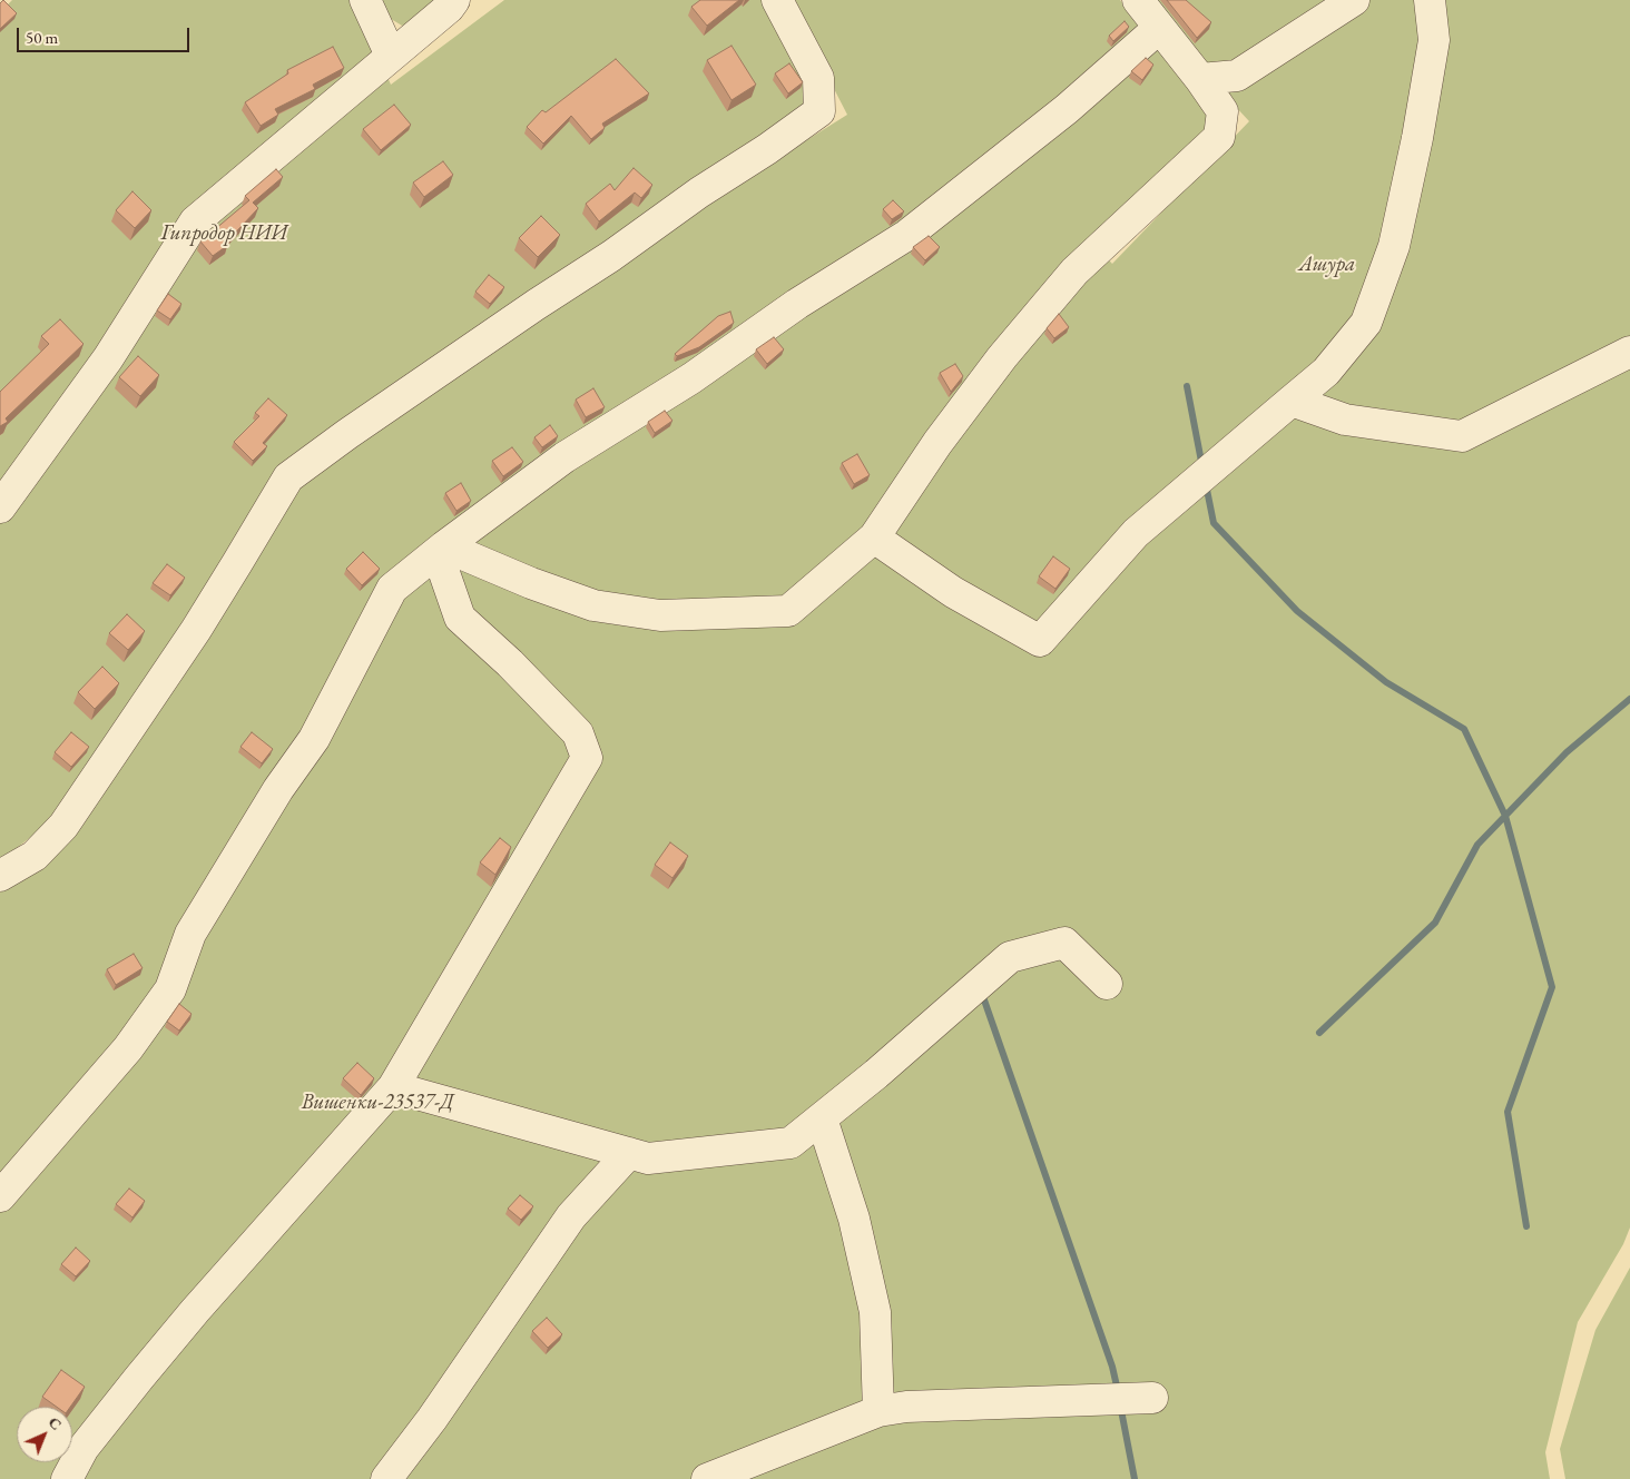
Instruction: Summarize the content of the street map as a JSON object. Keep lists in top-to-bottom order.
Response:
{
  "parks": ["Гипродор НИИ", "Ашура", "Вишенки-23537-Д"],
  "scale_bar": "50 m",
  "north": "top right"
}
